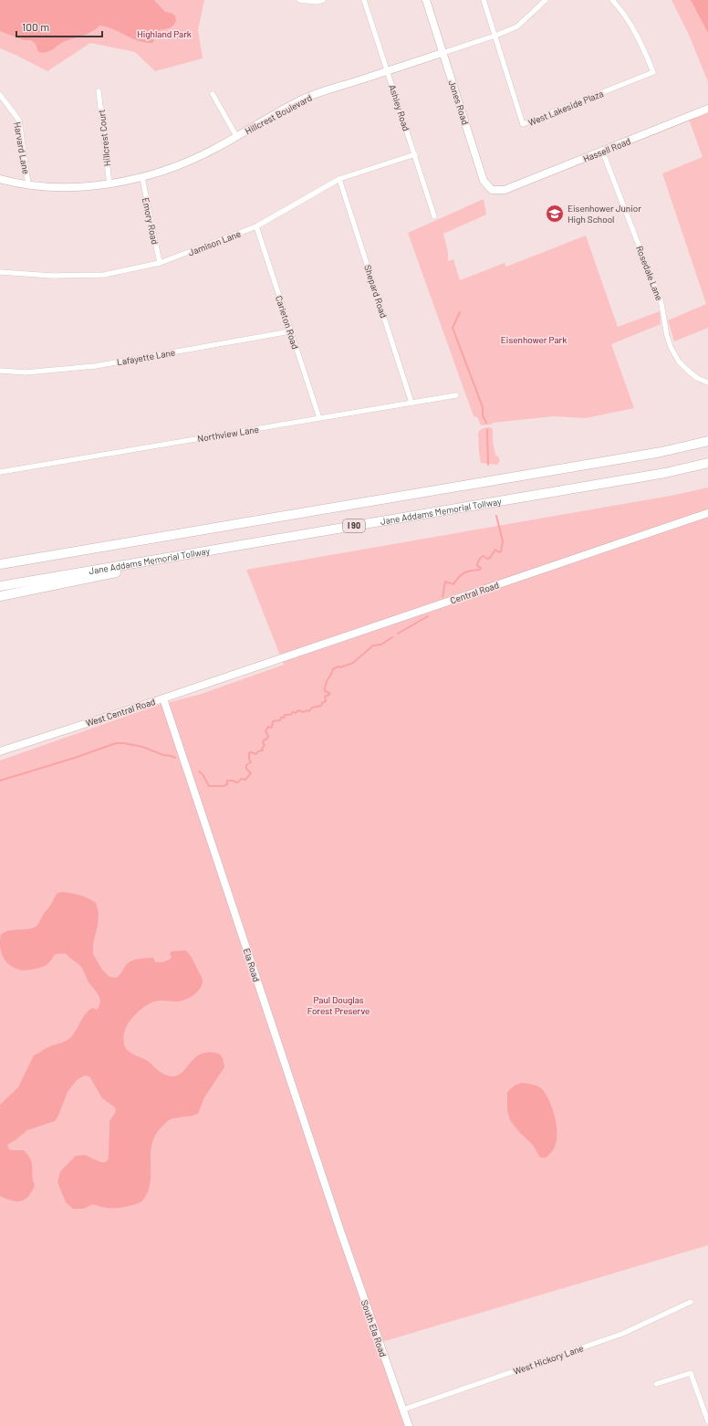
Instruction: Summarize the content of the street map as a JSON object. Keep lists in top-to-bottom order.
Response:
{
  "streets": {
    "highway": ["Jane Addams Memorial Tollway", "I 90"],
    "street": [
      "Jones Road",
      "Ashley Road",
      "West Lakeside Plaza",
      "Hillcrest Boulevard",
      "Hillcrest Court",
      "Harvard Lane",
      "Hassell Road",
      "Emory Road",
      "Jamison Lane",
      "Rosedale Lane",
      "Shepard Road",
      "Carleton Road",
      "Lafayette Lane",
      "Northview Lane",
      "Central Road",
      "West Central Road",
      "Ela Road",
      "South Ela Road",
      "West Hickory Lane"
    ]
  },
  "crossings": [
    ["Jones Road", "Hillcrest Boulevard"],
    ["Jones Road", "Hassell Road"],
    ["Ashley Road", "Hillcrest Boulevard"],
    ["Ashley Road", "Jamison Lane"],
    ["West Lakeside Plaza", "Hillcrest Boulevard"],
    ["Hillcrest Boulevard", "Hillcrest Court"],
    ["Hillcrest Boulevard", "Harvard Lane"],
    ["Hillcrest Boulevard", "Emory Road"],
    ["Hassell Road", "Rosedale Lane"],
    ["Emory Road", "Jamison Lane"],
    ["Jamison Lane", "Shepard Road"],
    ["Jamison Lane", "Carleton Road"],
    ["Shepard Road", "Northview Lane"],
    ["Carleton Road", "Lafayette Lane"],
    ["Carleton Road", "Northview Lane"],
    ["Central Road", "West Central Road"],
    ["West Central Road", "Ela Road"],
    ["Ela Road", "South Ela Road"],
    ["South Ela Road", "West Hickory Lane"]
  ],
  "parks": ["Highland Park", "Eisenhower Park", "Paul Douglas Forest Preserve"],
  "places": {
    "school or university": ["Eisenhower Junior High School"]
  },
  "scale_bar": "100 m"
}
